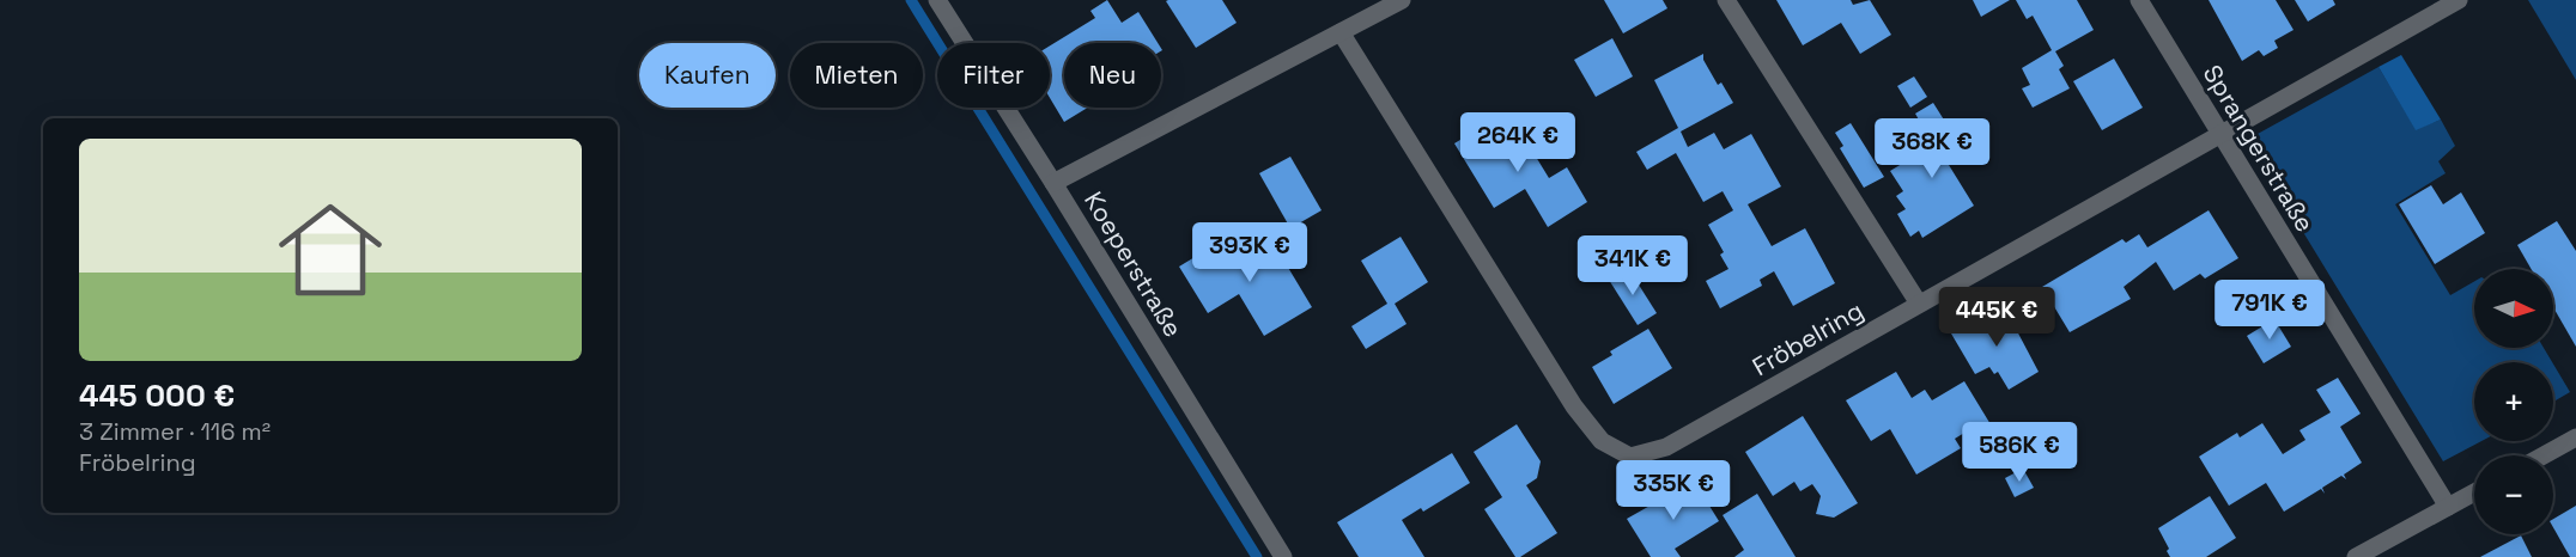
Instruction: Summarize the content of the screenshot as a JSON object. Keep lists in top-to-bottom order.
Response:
{
  "streets": {
    "street": ["Sprangerstraße", "Koeperstraße", "Fröbelring"]
  },
  "crossings": [
    ["Sprangerstraße", "Fröbelring"]
  ],
  "north": "right",
  "page": {
    "chip": [
      "Kaufen",
      "Mieten",
      "Filter",
      "Neu"
    ],
    "price": [
      "264K €",
      "368K €",
      "393K €",
      "341K €",
      "791K €",
      "445K €",
      "586K €",
      "335K €"
    ],
    "list": [
      {
        "name": "445 000 €",
        "note": "3 Zimmer · 116 m² · Fröbelring"
      }
    ],
    "map_buttons": ["+", "−"]
  }
}
